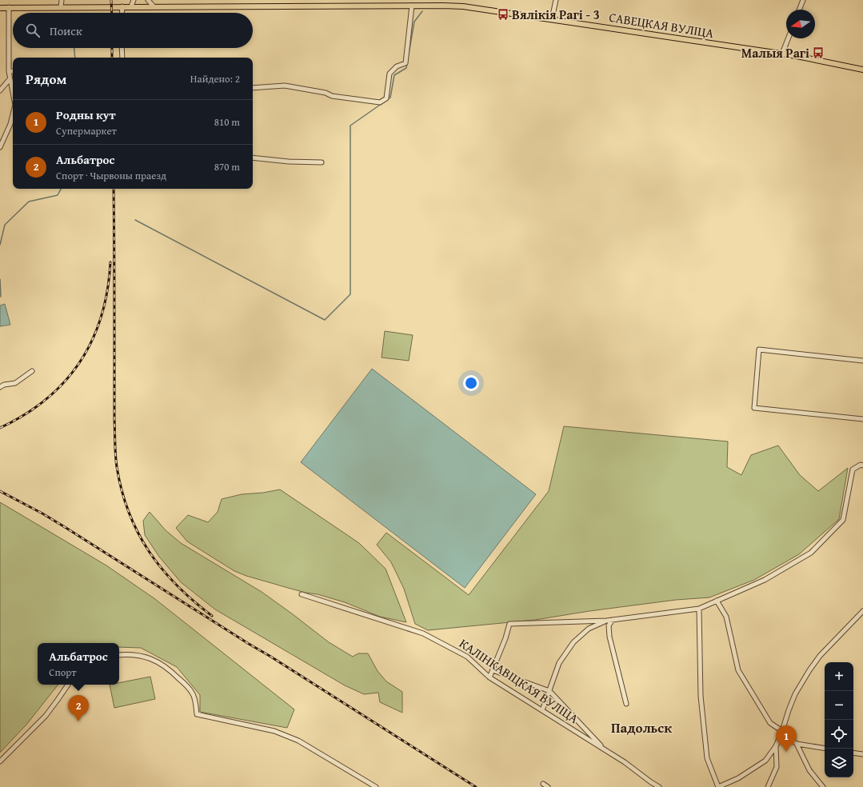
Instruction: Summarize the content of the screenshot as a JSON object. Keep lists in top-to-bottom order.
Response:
{
  "streets": {
    "main road": ["САВЕЦКАЯ ВУЛІЦА"],
    "street": ["КАЛІНКАВІЦКАЯ ВУЛІЦА"]
  },
  "districts": ["Падольск"],
  "places": {
    "bus stop": ["Вялікія Рагі - 3", "Малыя Рагі"]
  },
  "north": "left",
  "page": {
    "search": "Поиск",
    "heading": ["Рядом", "Найдено: 2"],
    "list": [
      {
        "mark": "1",
        "name": "Родны кут",
        "note": "Супермаркет",
        "value": "810 m"
      },
      {
        "mark": "2",
        "name": "Альбатрос",
        "note": "Спорт · Чырвоны праезд",
        "value": "870 m"
      }
    ],
    "popup": ["Альбатрос", "Спорт"],
    "map_buttons": ["+", "−"],
    "pins": ["2", "1"]
  }
}
